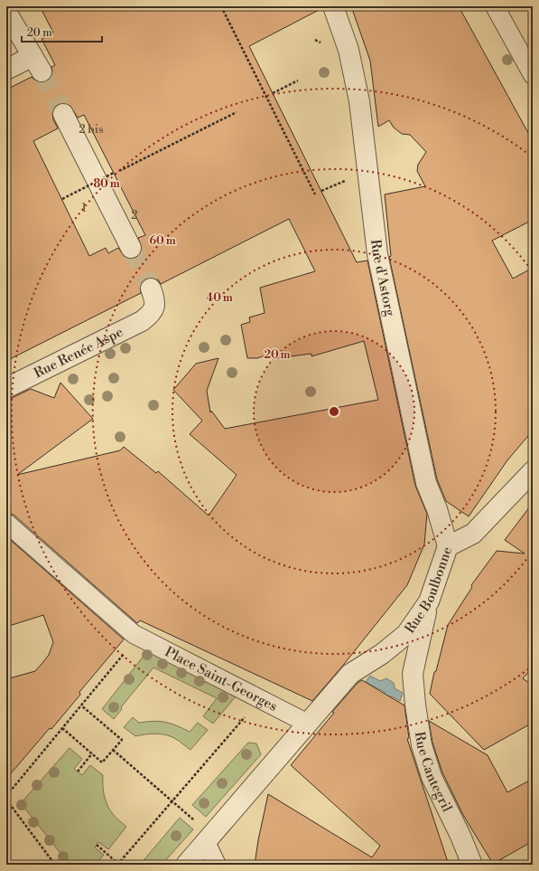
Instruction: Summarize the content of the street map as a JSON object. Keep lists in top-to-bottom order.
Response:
{
  "streets": {
    "street": [
      "Rue d'Astorg",
      "Rue Renée Aspe",
      "Rue Boulbonne",
      "Place Saint-Georges",
      "Rue Cantegril"
    ]
  },
  "crossings": [
    ["Rue d'Astorg", "Rue Boulbonne"],
    ["Rue Boulbonne", "Place Saint-Georges"],
    ["Rue Boulbonne", "Rue Cantegril"]
  ],
  "house_numbers": ["2 bis", "1", "2"],
  "scale_bar": "20 m",
  "rings": [
    "80 m",
    "60 m",
    "40 m",
    "20 m"
  ]
}
